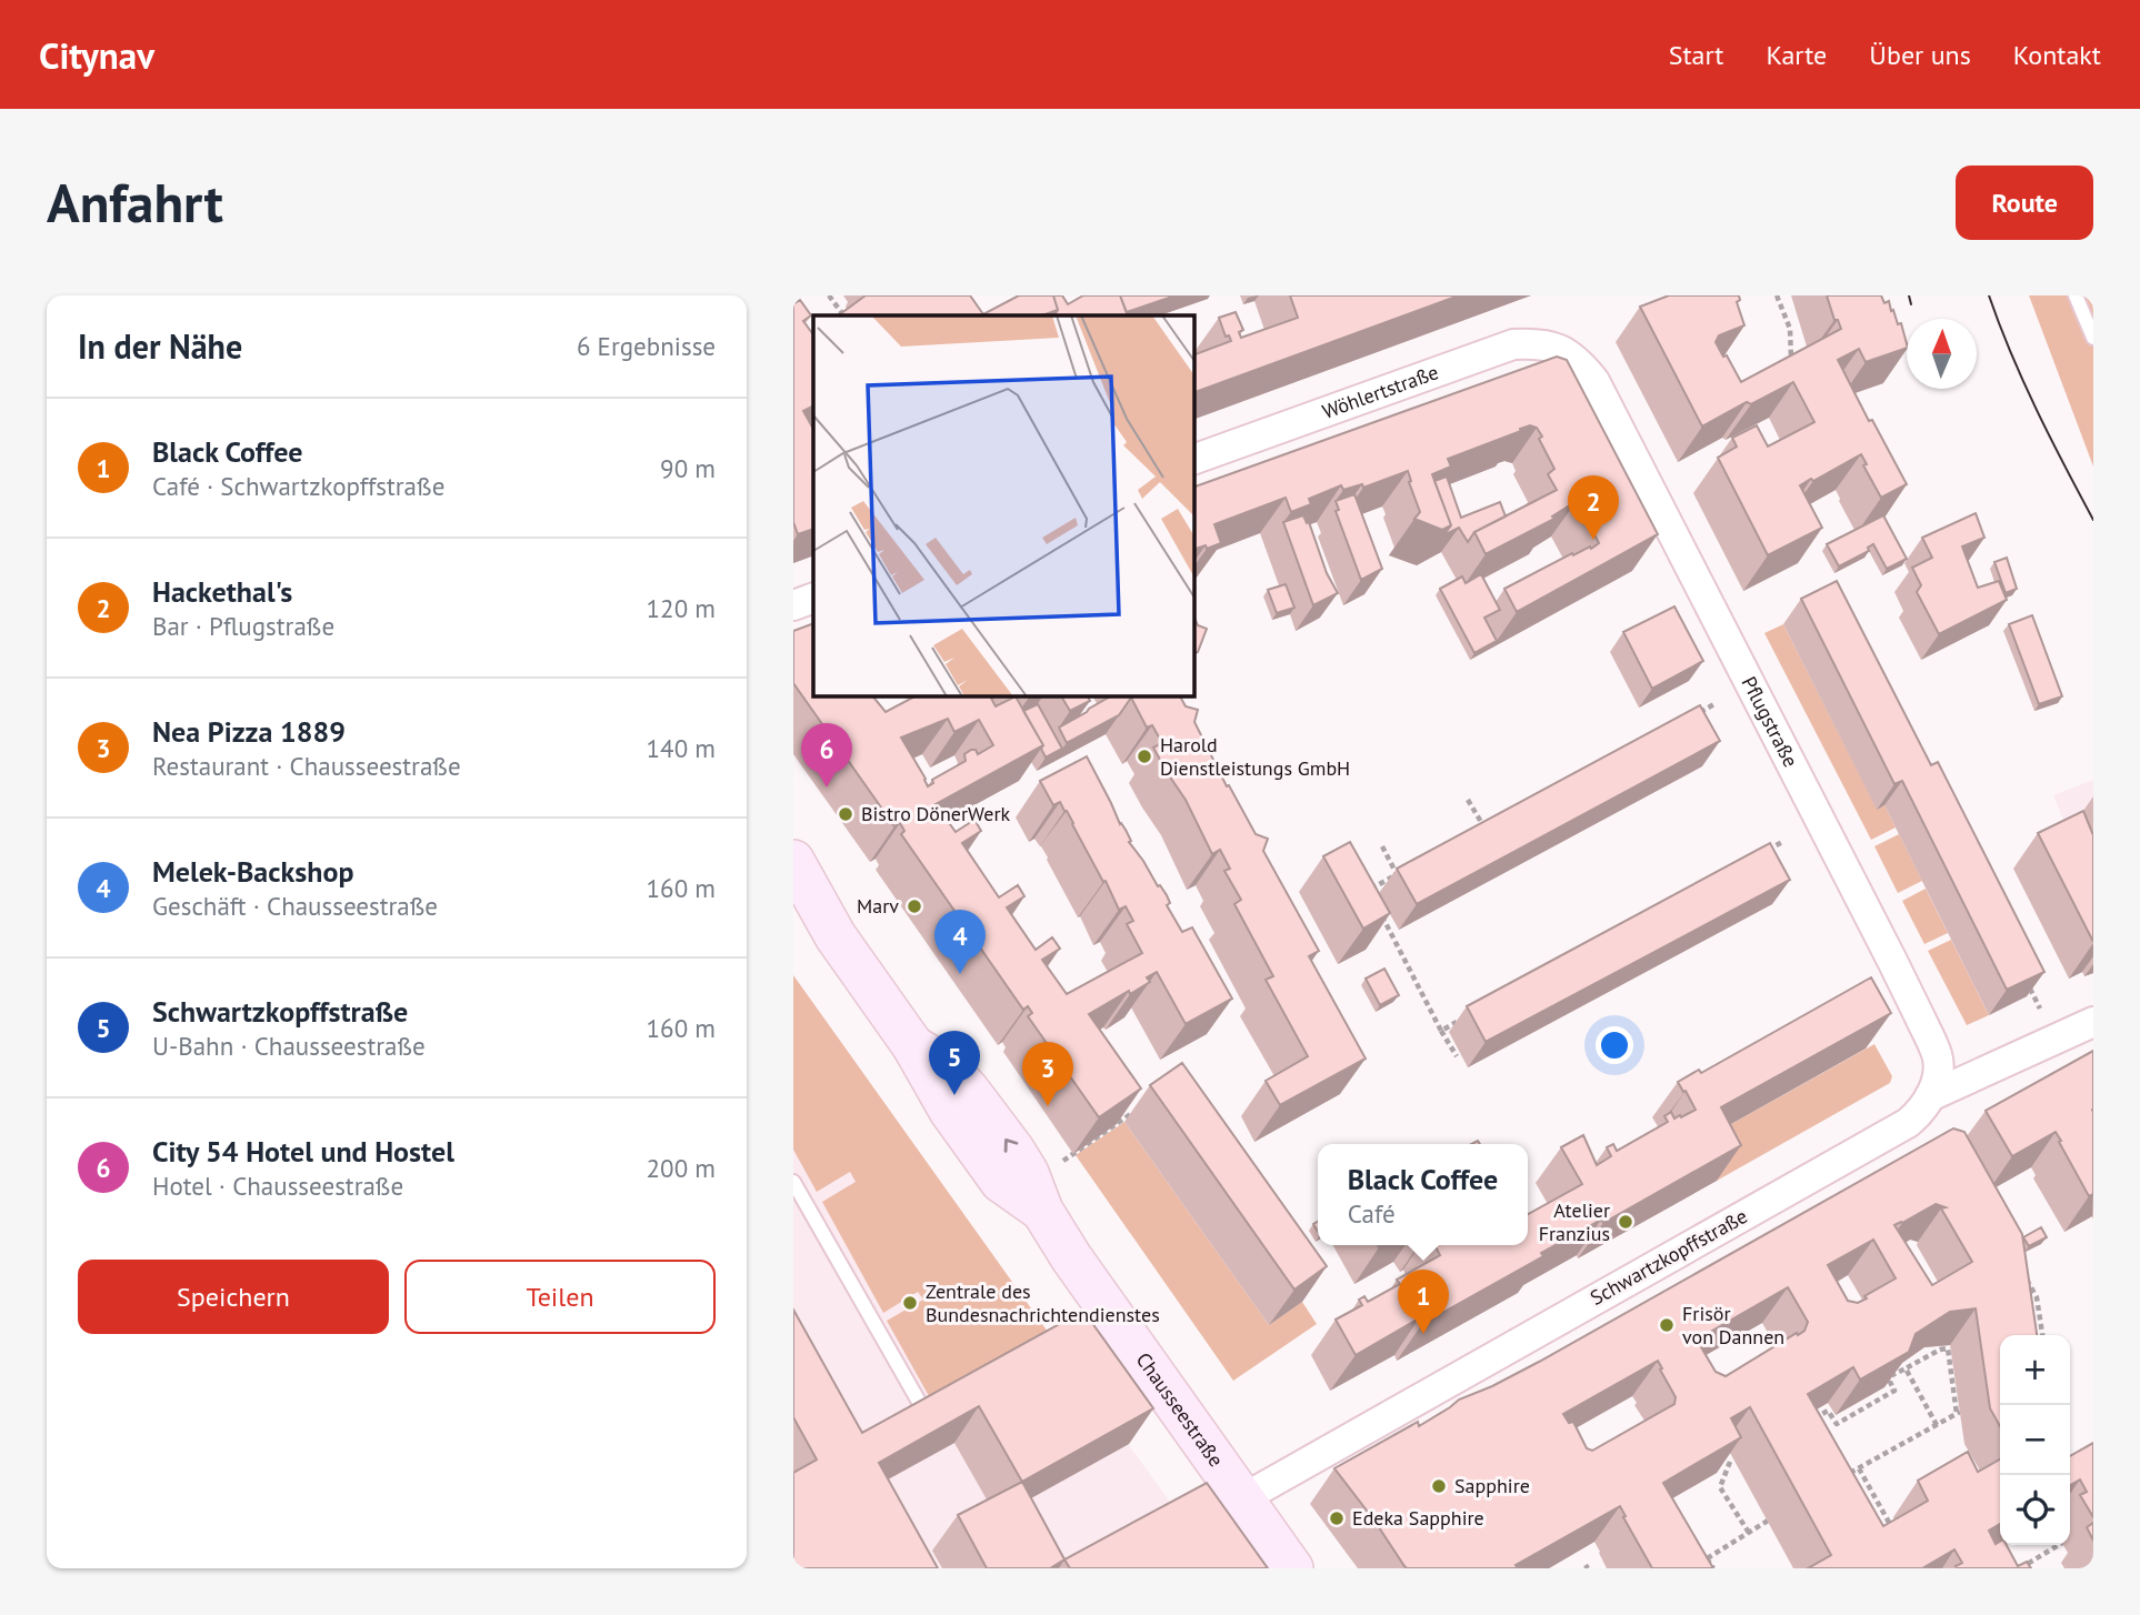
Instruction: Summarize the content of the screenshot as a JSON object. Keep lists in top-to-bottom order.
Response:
{
  "streets": {
    "main road": ["Chausseestraße"],
    "street": ["Wöhlertstraße", "Pflugstraße", "Schwartzkopffstraße"]
  },
  "crossings": [
    ["Wöhlertstraße", "Pflugstraße"],
    ["Pflugstraße", "Schwartzkopffstraße"],
    ["Schwartzkopffstraße", "Chausseestraße"]
  ],
  "places": [
    "Harold Dienstleistungs GmbH",
    "Bistro DönerWerk",
    "Marv",
    "Atelier Franzius",
    "Zentrale des Bundesnachrichtendienstes",
    "Frisör von Dannen",
    "Sapphire",
    "Edeka Sapphire"
  ],
  "north": "top",
  "page": {
    "header": "Citynav",
    "nav": [
      "Start",
      "Karte",
      "Über uns",
      "Kontakt"
    ],
    "buttons": [
      "Route",
      ["Speichern", "Teilen"]
    ],
    "title": "Anfahrt",
    "heading": ["In der Nähe", "6 Ergebnisse"],
    "list": [
      {
        "mark": "1",
        "name": "Black Coffee",
        "note": "Café · Schwartzkopffstraße",
        "value": "90 m"
      },
      {
        "mark": "2",
        "name": "Hackethal's",
        "note": "Bar · Pflugstraße",
        "value": "120 m"
      },
      {
        "mark": "3",
        "name": "Nea Pizza 1889",
        "note": "Restaurant · Chausseestraße",
        "value": "140 m"
      },
      {
        "mark": "4",
        "name": "Melek-Backshop",
        "note": "Geschäft · Chausseestraße",
        "value": "160 m"
      },
      {
        "mark": "5",
        "name": "Schwartzkopffstraße",
        "note": "U-Bahn · Chausseestraße",
        "value": "160 m"
      },
      {
        "mark": "6",
        "name": "City 54 Hotel und Hostel",
        "note": "Hotel · Chausseestraße",
        "value": "200 m"
      }
    ],
    "pins": [
      "2",
      "6",
      "4",
      "5",
      "3",
      "1"
    ],
    "popup": ["Black Coffee", "Café"],
    "map_buttons": ["+", "−"]
  }
}
